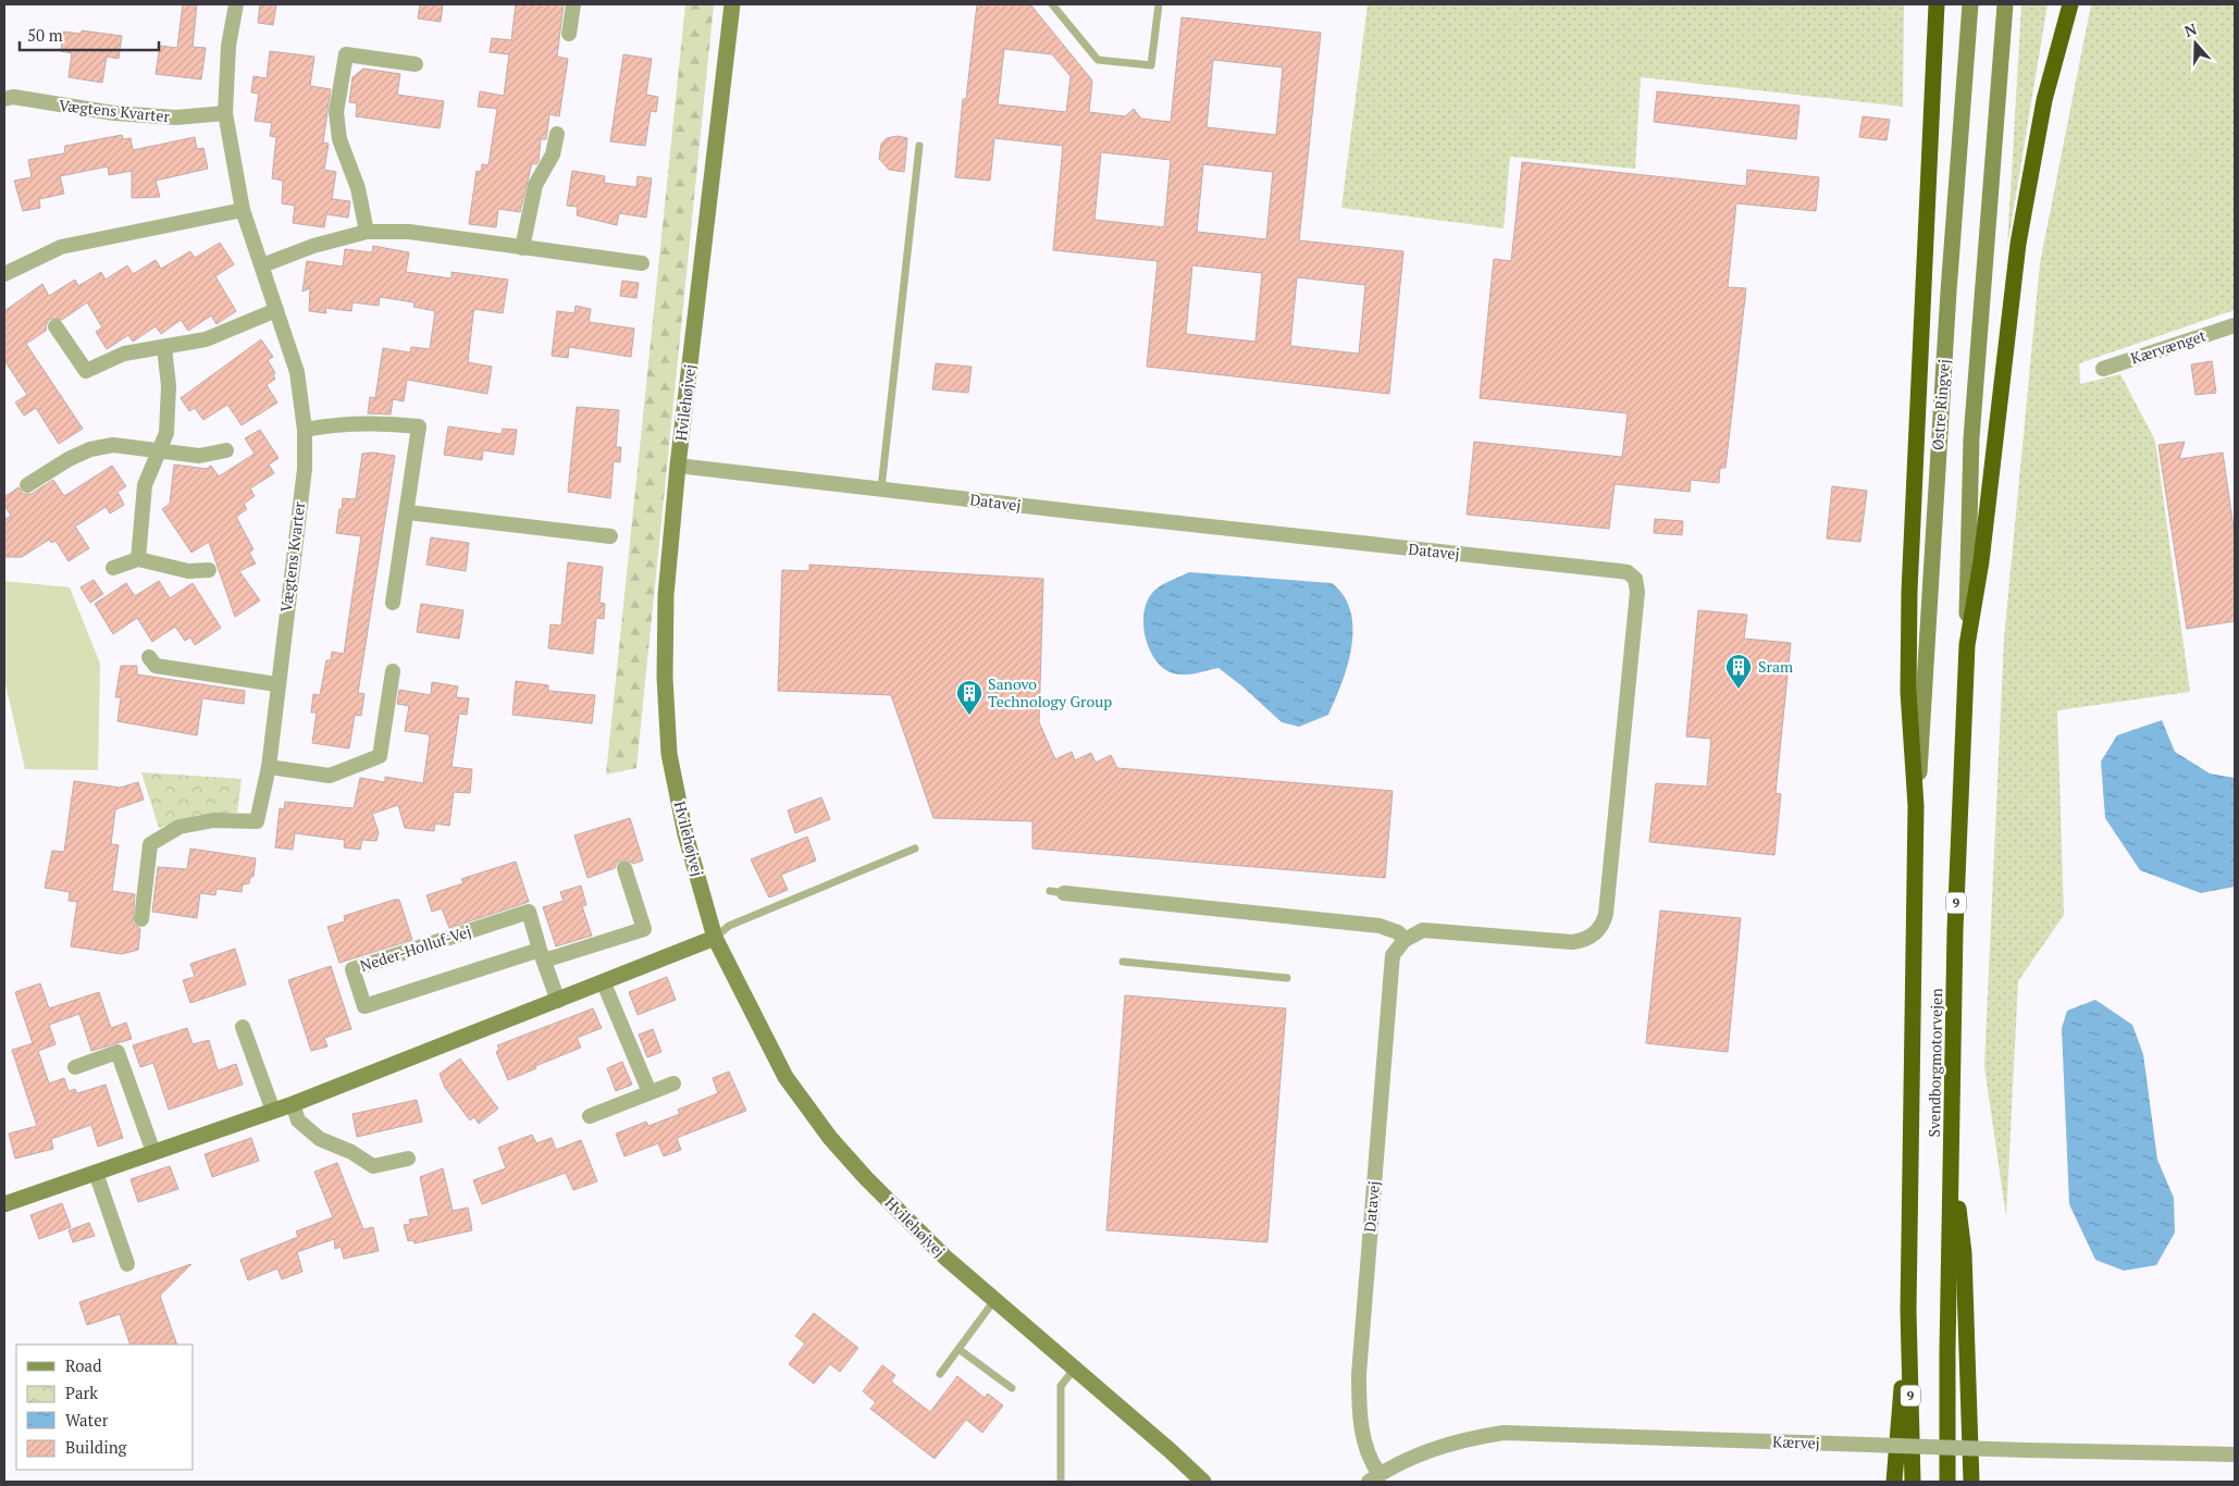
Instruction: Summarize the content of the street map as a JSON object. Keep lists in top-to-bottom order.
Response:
{
  "streets": {
    "highway": ["9", "Svendborgmotorvejen"],
    "street": [
      "Vægtens Kvarter",
      "Kærvænget",
      "Hvilehøjvej",
      "Østre Ringvej",
      "Datavej",
      "Neder-Holluf-Vej",
      "Kærvej"
    ]
  },
  "crossings": [
    ["Hvilehøjvej", "Datavej"],
    ["Østre Ringvej", "Svendborgmotorvejen"],
    ["Datavej", "Kærvej"]
  ],
  "places": {
    "building": ["Sram", "Sanovo Technology Group"]
  },
  "legend": [
    "Road",
    "Park",
    "Water",
    "Building"
  ],
  "scale_bar": "50 m",
  "north": "top"
}
